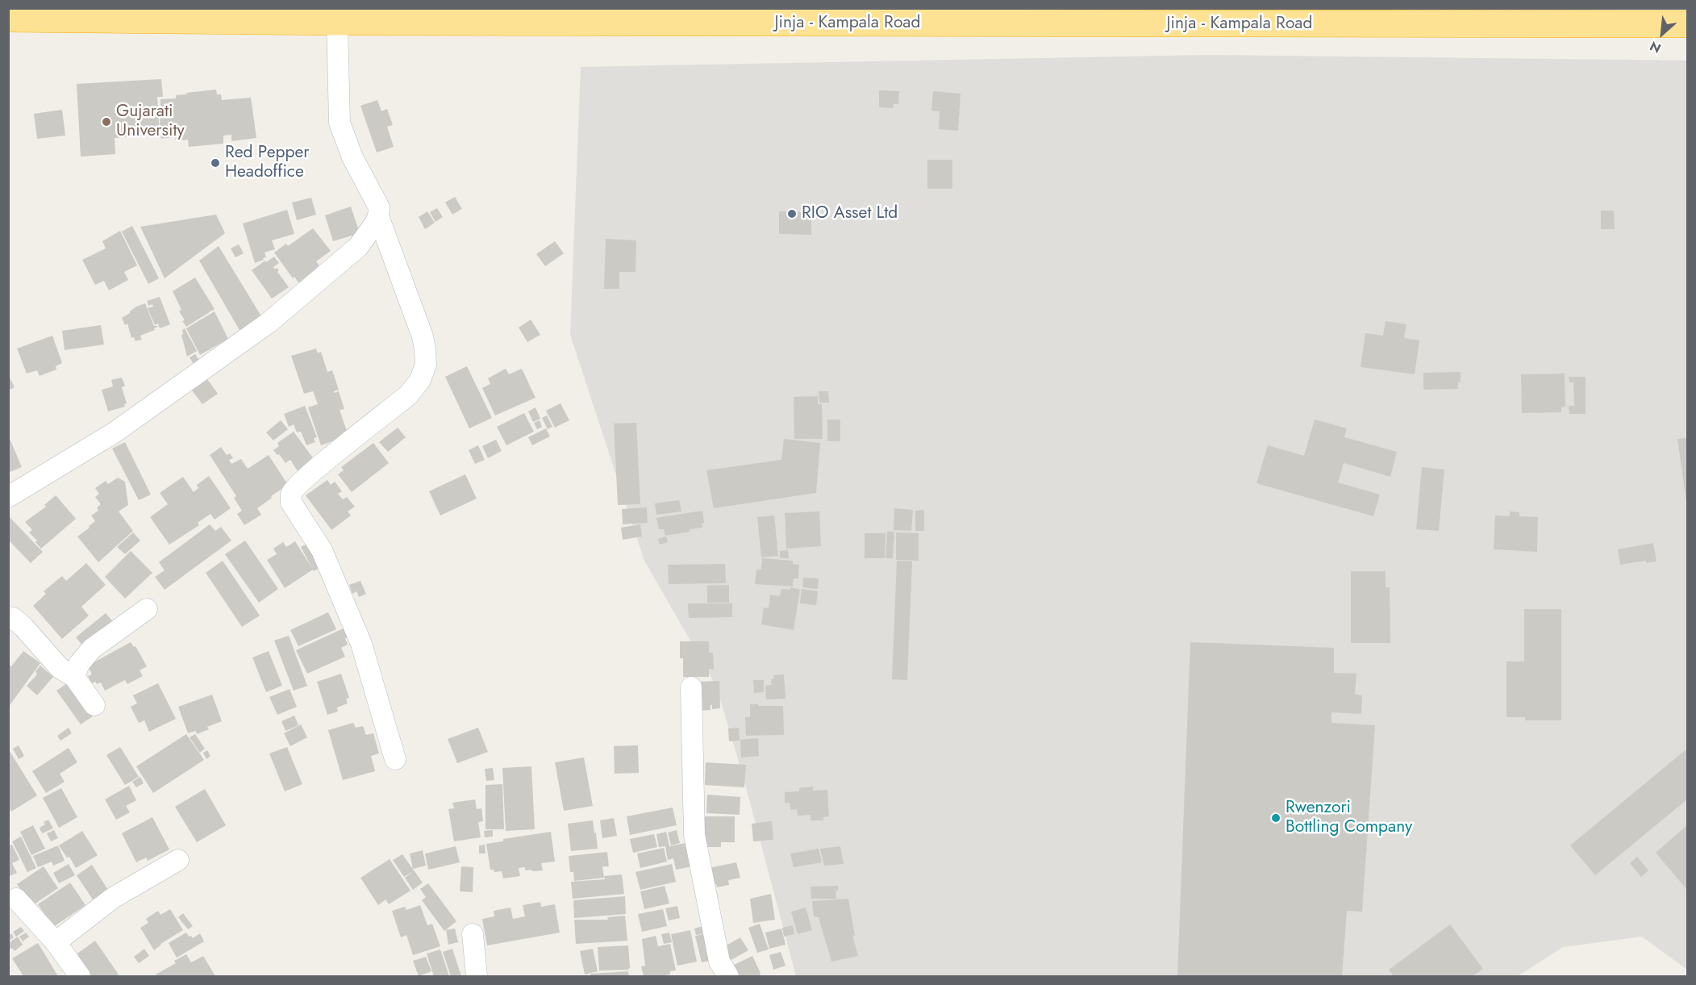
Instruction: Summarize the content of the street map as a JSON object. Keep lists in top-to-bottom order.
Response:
{
  "streets": {
    "highway": ["Jinja - Kampala Road"]
  },
  "places": [
    "Gujarati University",
    "Red Pepper Headoffice",
    "RIO Asset Ltd",
    "Rwenzori Bottling Company"
  ],
  "north": "bottom left"
}
